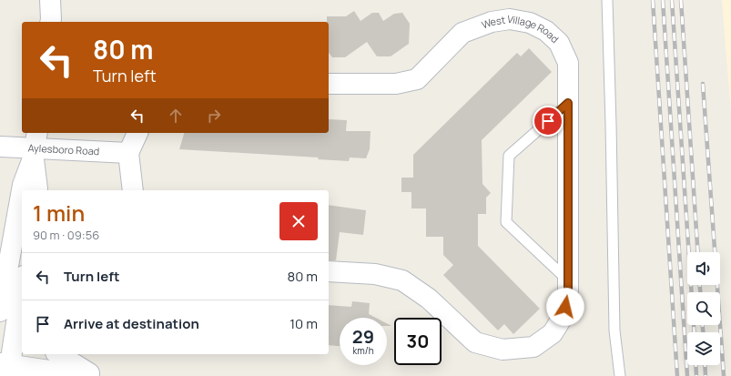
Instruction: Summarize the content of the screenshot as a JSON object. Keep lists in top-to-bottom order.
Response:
{
  "streets": {
    "street": ["West Village Road", "Aylesboro Road"]
  },
  "page": {
    "turn": ["80 m", "Turn left"],
    "heading": ["1 min", "90 m · 09:56"],
    "list": [
      {
        "name": "Turn left",
        "value": "80 m"
      },
      {
        "name": "Arrive at destination",
        "value": "10 m"
      }
    ],
    "speed": "29 km/h",
    "limit": "30"
  }
}
